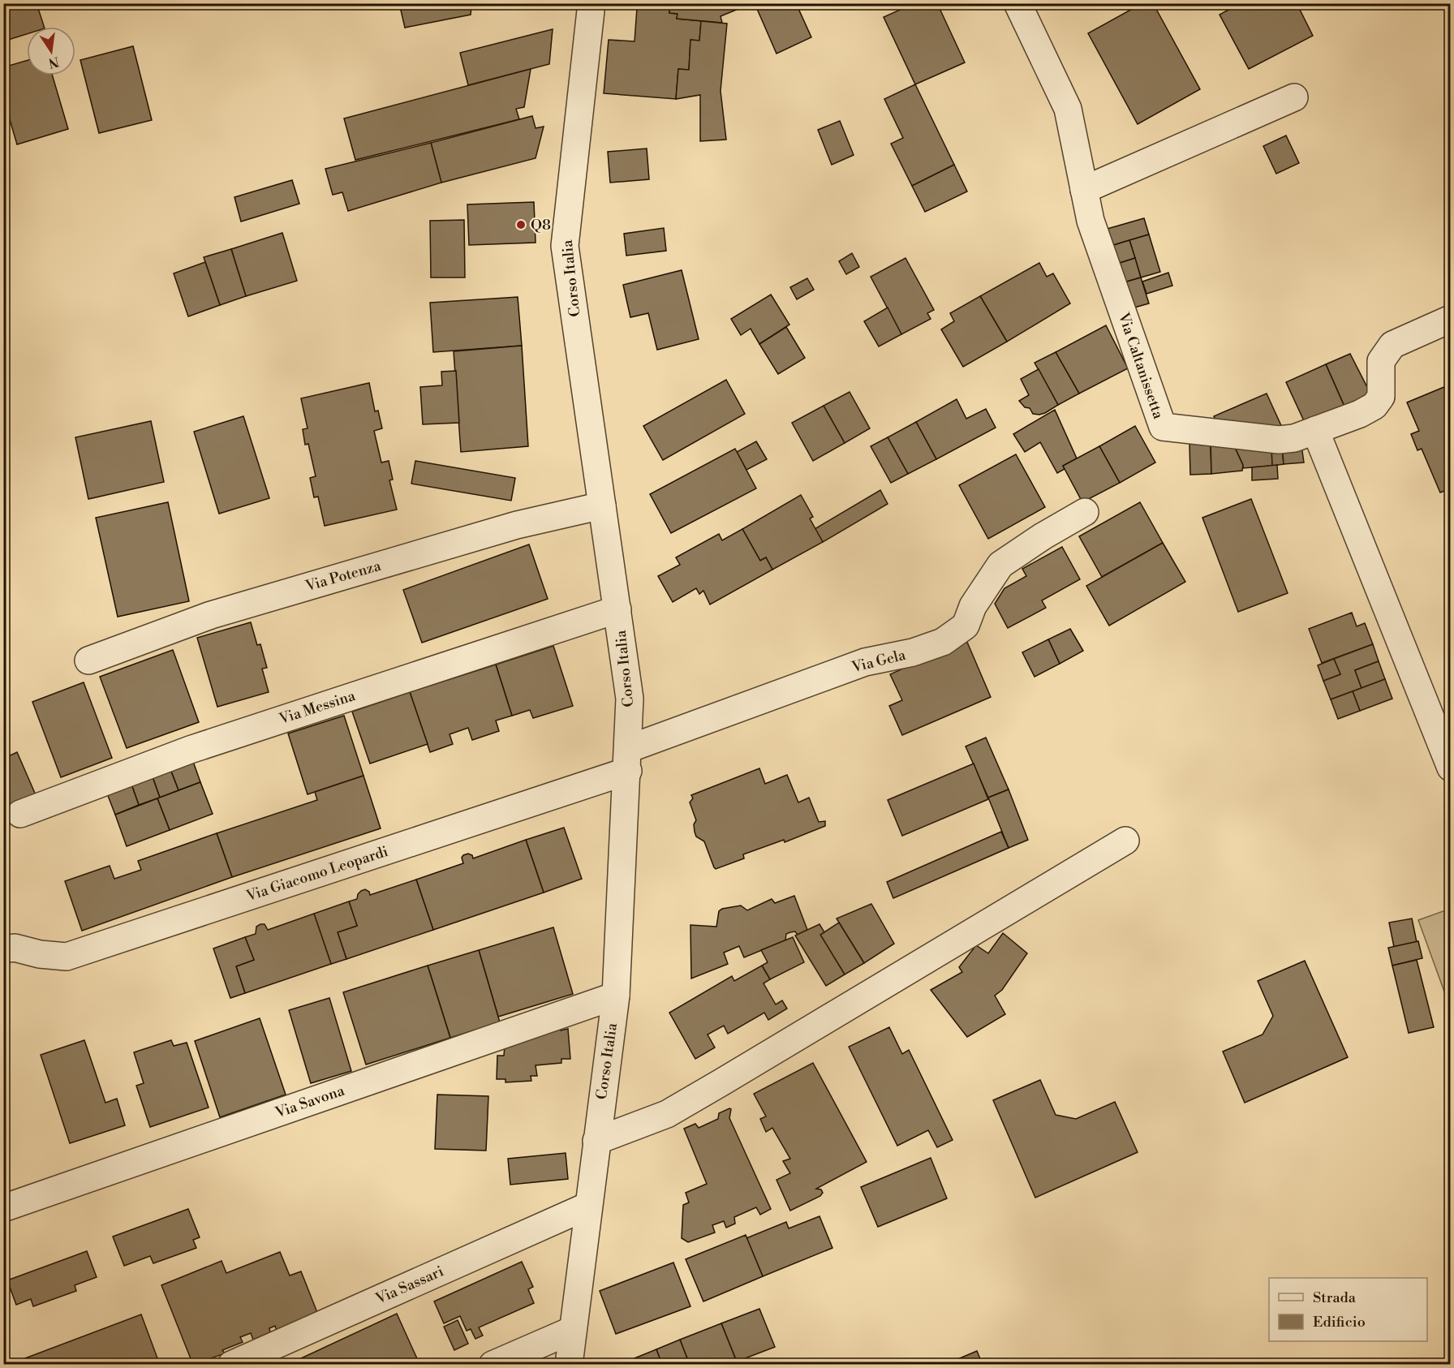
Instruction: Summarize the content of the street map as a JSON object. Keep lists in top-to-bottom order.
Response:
{
  "streets": {
    "street": [
      "Corso Italia",
      "Via Caltanissetta",
      "Via Potenza",
      "Via Gela",
      "Via Messina",
      "Via Giacomo Leopardi",
      "Via Savona",
      "Via Sassari"
    ]
  },
  "crossings": [
    ["Corso Italia", "Via Potenza"],
    ["Corso Italia", "Via Gela"],
    ["Corso Italia", "Via Messina"],
    ["Corso Italia", "Via Giacomo Leopardi"],
    ["Corso Italia", "Via Savona"],
    ["Corso Italia", "Via Sassari"],
    ["Via Gela", "Via Giacomo Leopardi"]
  ],
  "places": ["Q8"],
  "legend": ["Strada", "Edificio"],
  "north": "bottom"
}
